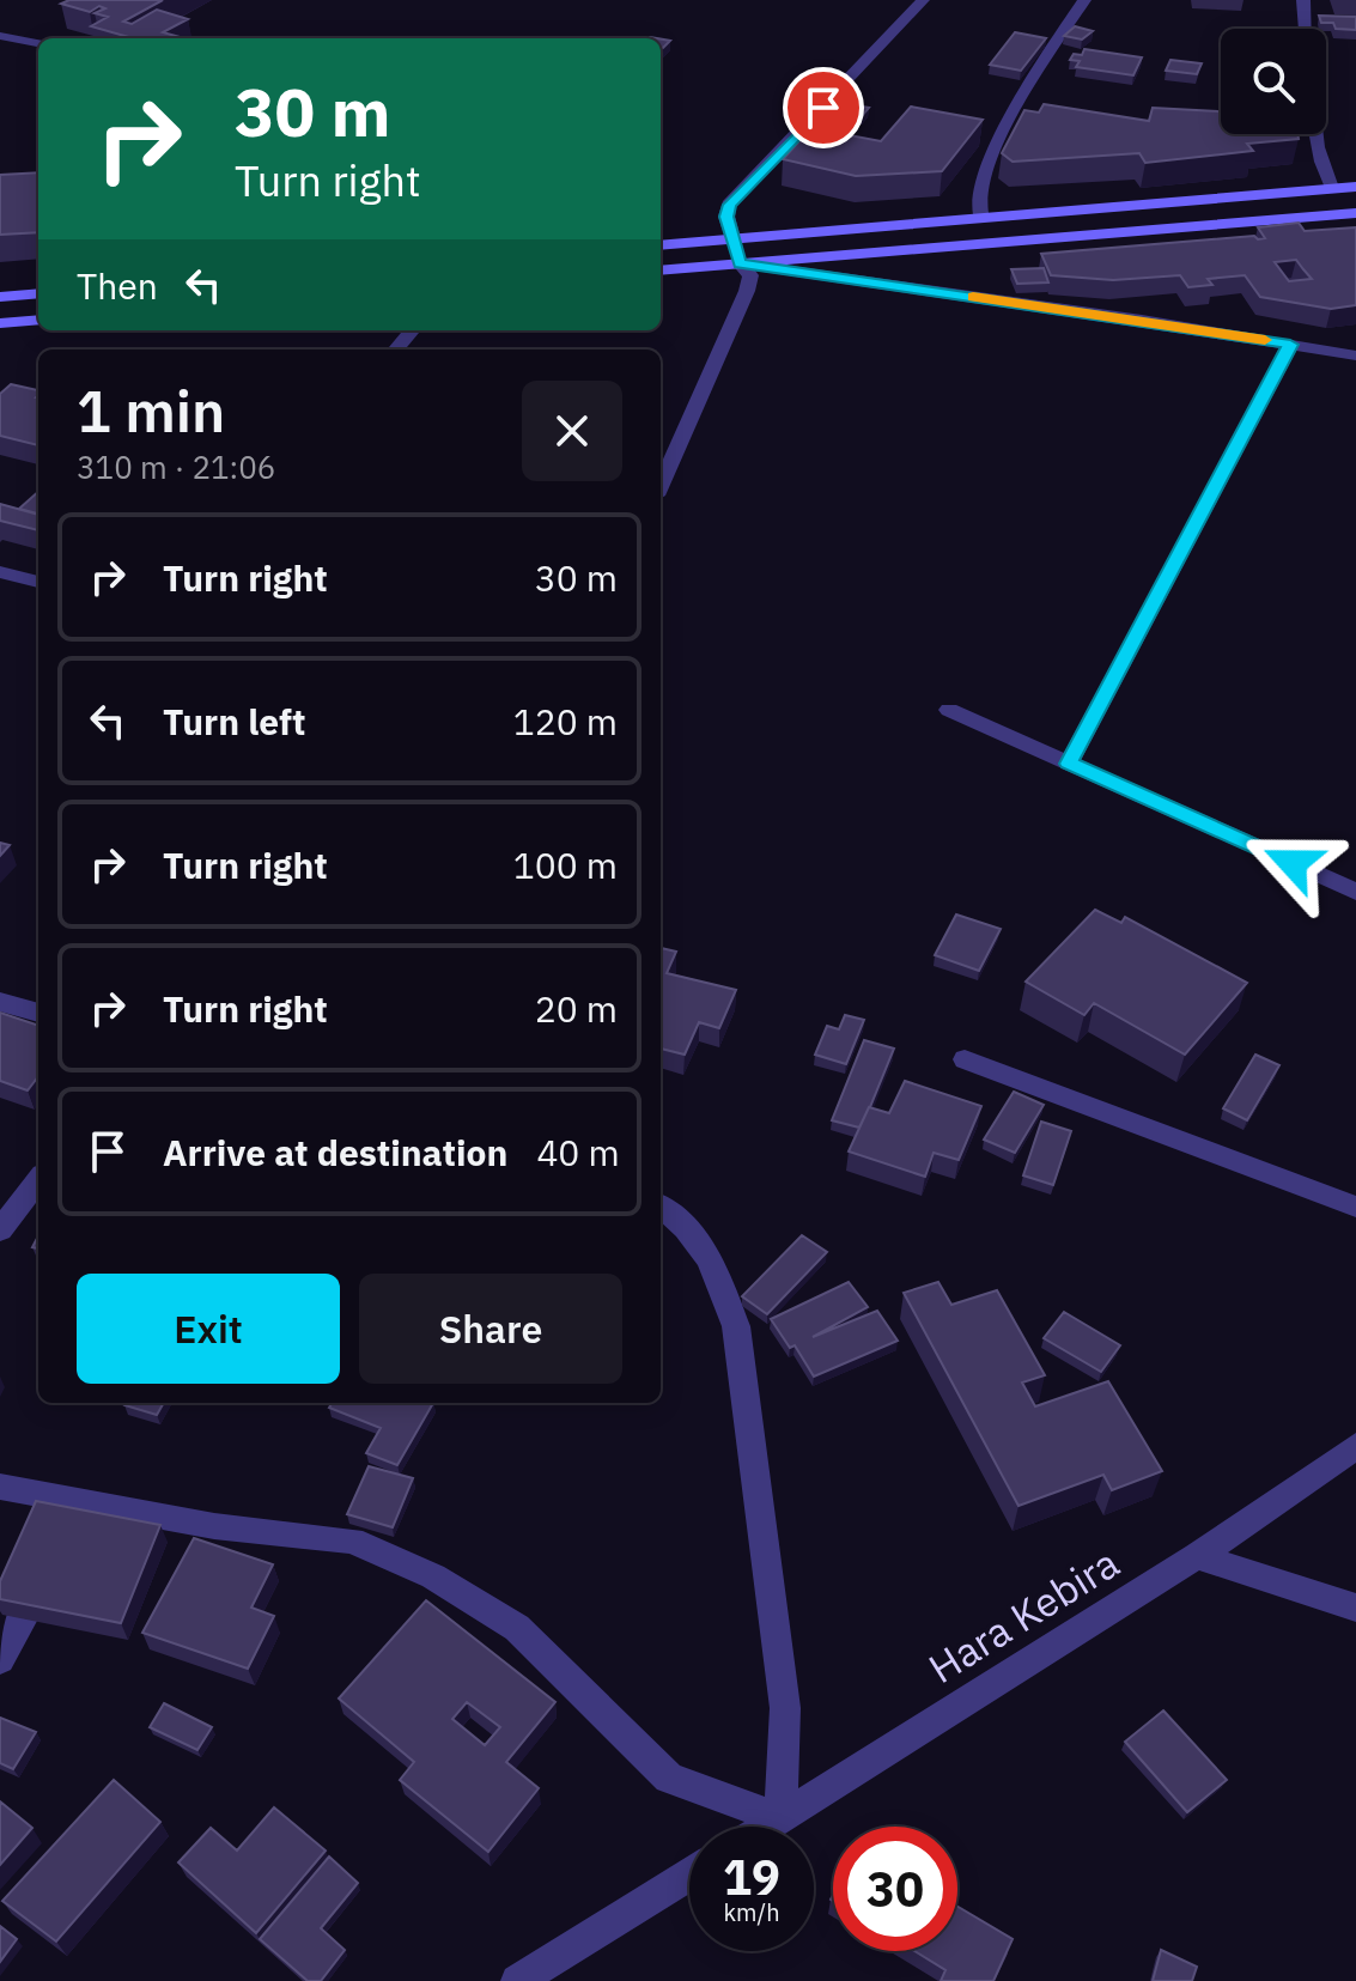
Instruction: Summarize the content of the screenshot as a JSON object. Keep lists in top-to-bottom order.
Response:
{
  "streets": {
    "street": ["Hara Kebira"]
  },
  "page": {
    "turn": ["30 m", "Turn right"],
    "then": "Then",
    "heading": ["1 min", "310 m · 21:06"],
    "list": [
      {
        "name": "Turn right",
        "value": "30 m"
      },
      {
        "name": "Turn left",
        "value": "120 m"
      },
      {
        "name": "Turn right",
        "value": "100 m"
      },
      {
        "name": "Turn right",
        "value": "20 m"
      },
      {
        "name": "Arrive at destination",
        "value": "40 m"
      }
    ],
    "buttons": ["Exit", "Share"],
    "speed": "19 km/h",
    "limit": "30"
  }
}
